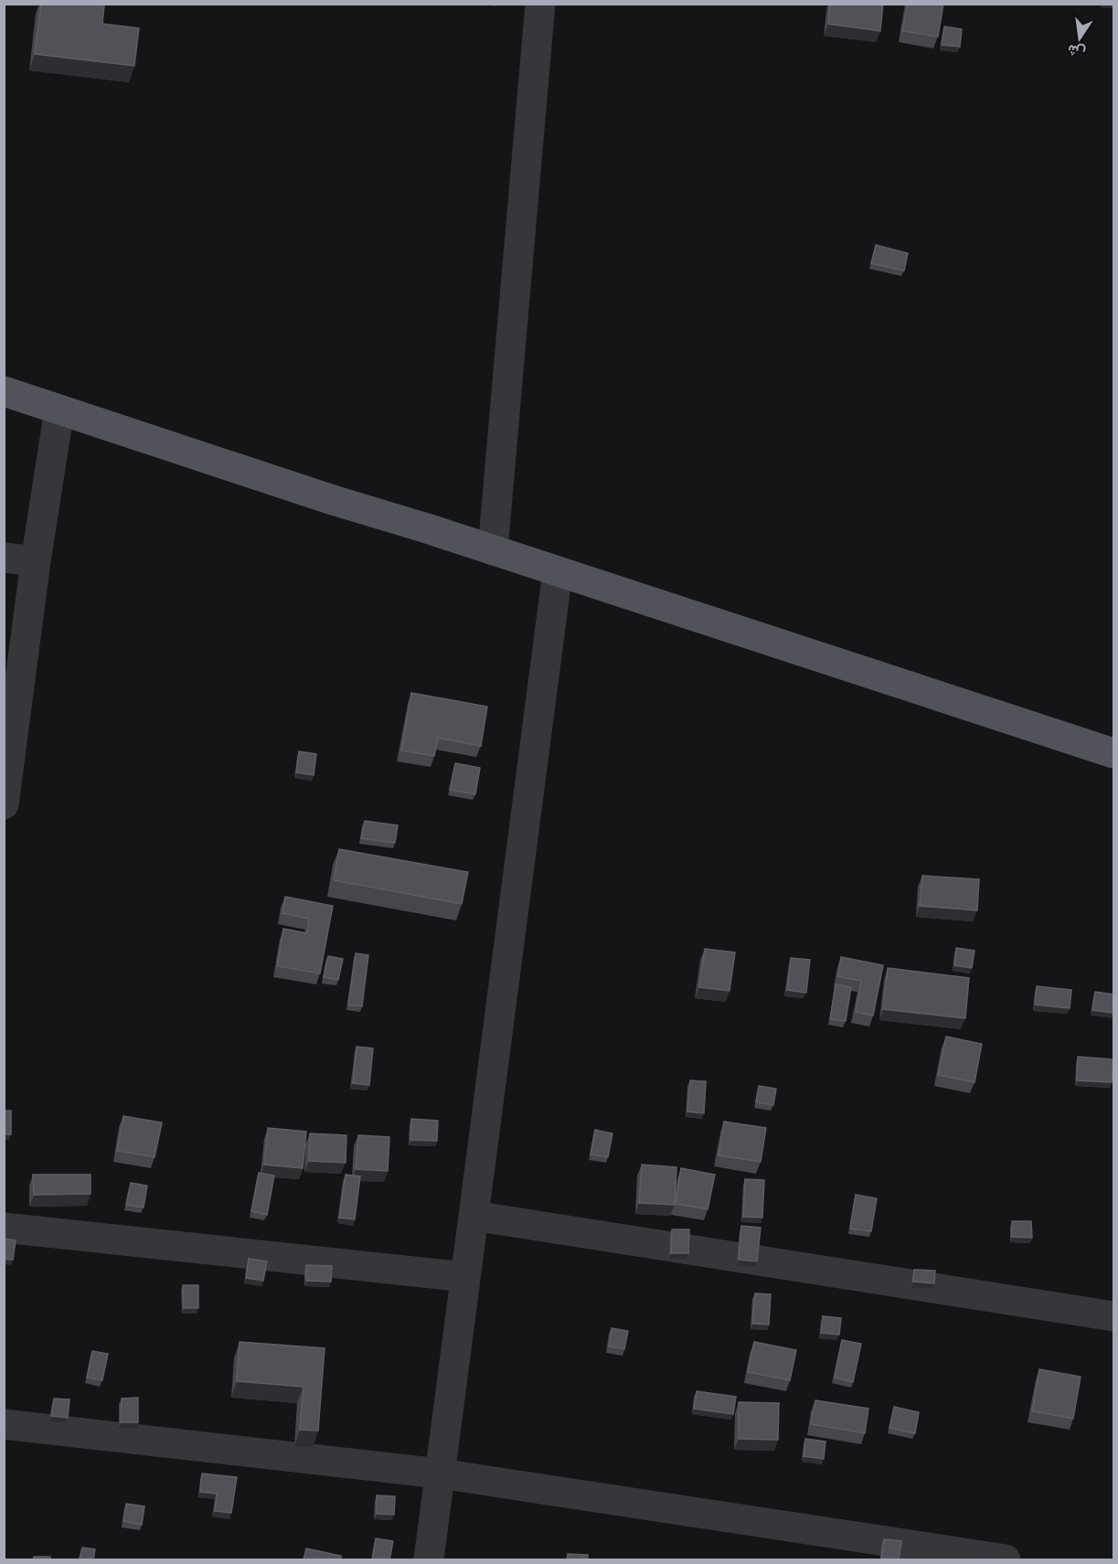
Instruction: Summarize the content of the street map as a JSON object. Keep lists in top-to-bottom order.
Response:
{
  "north": "bottom"
}
